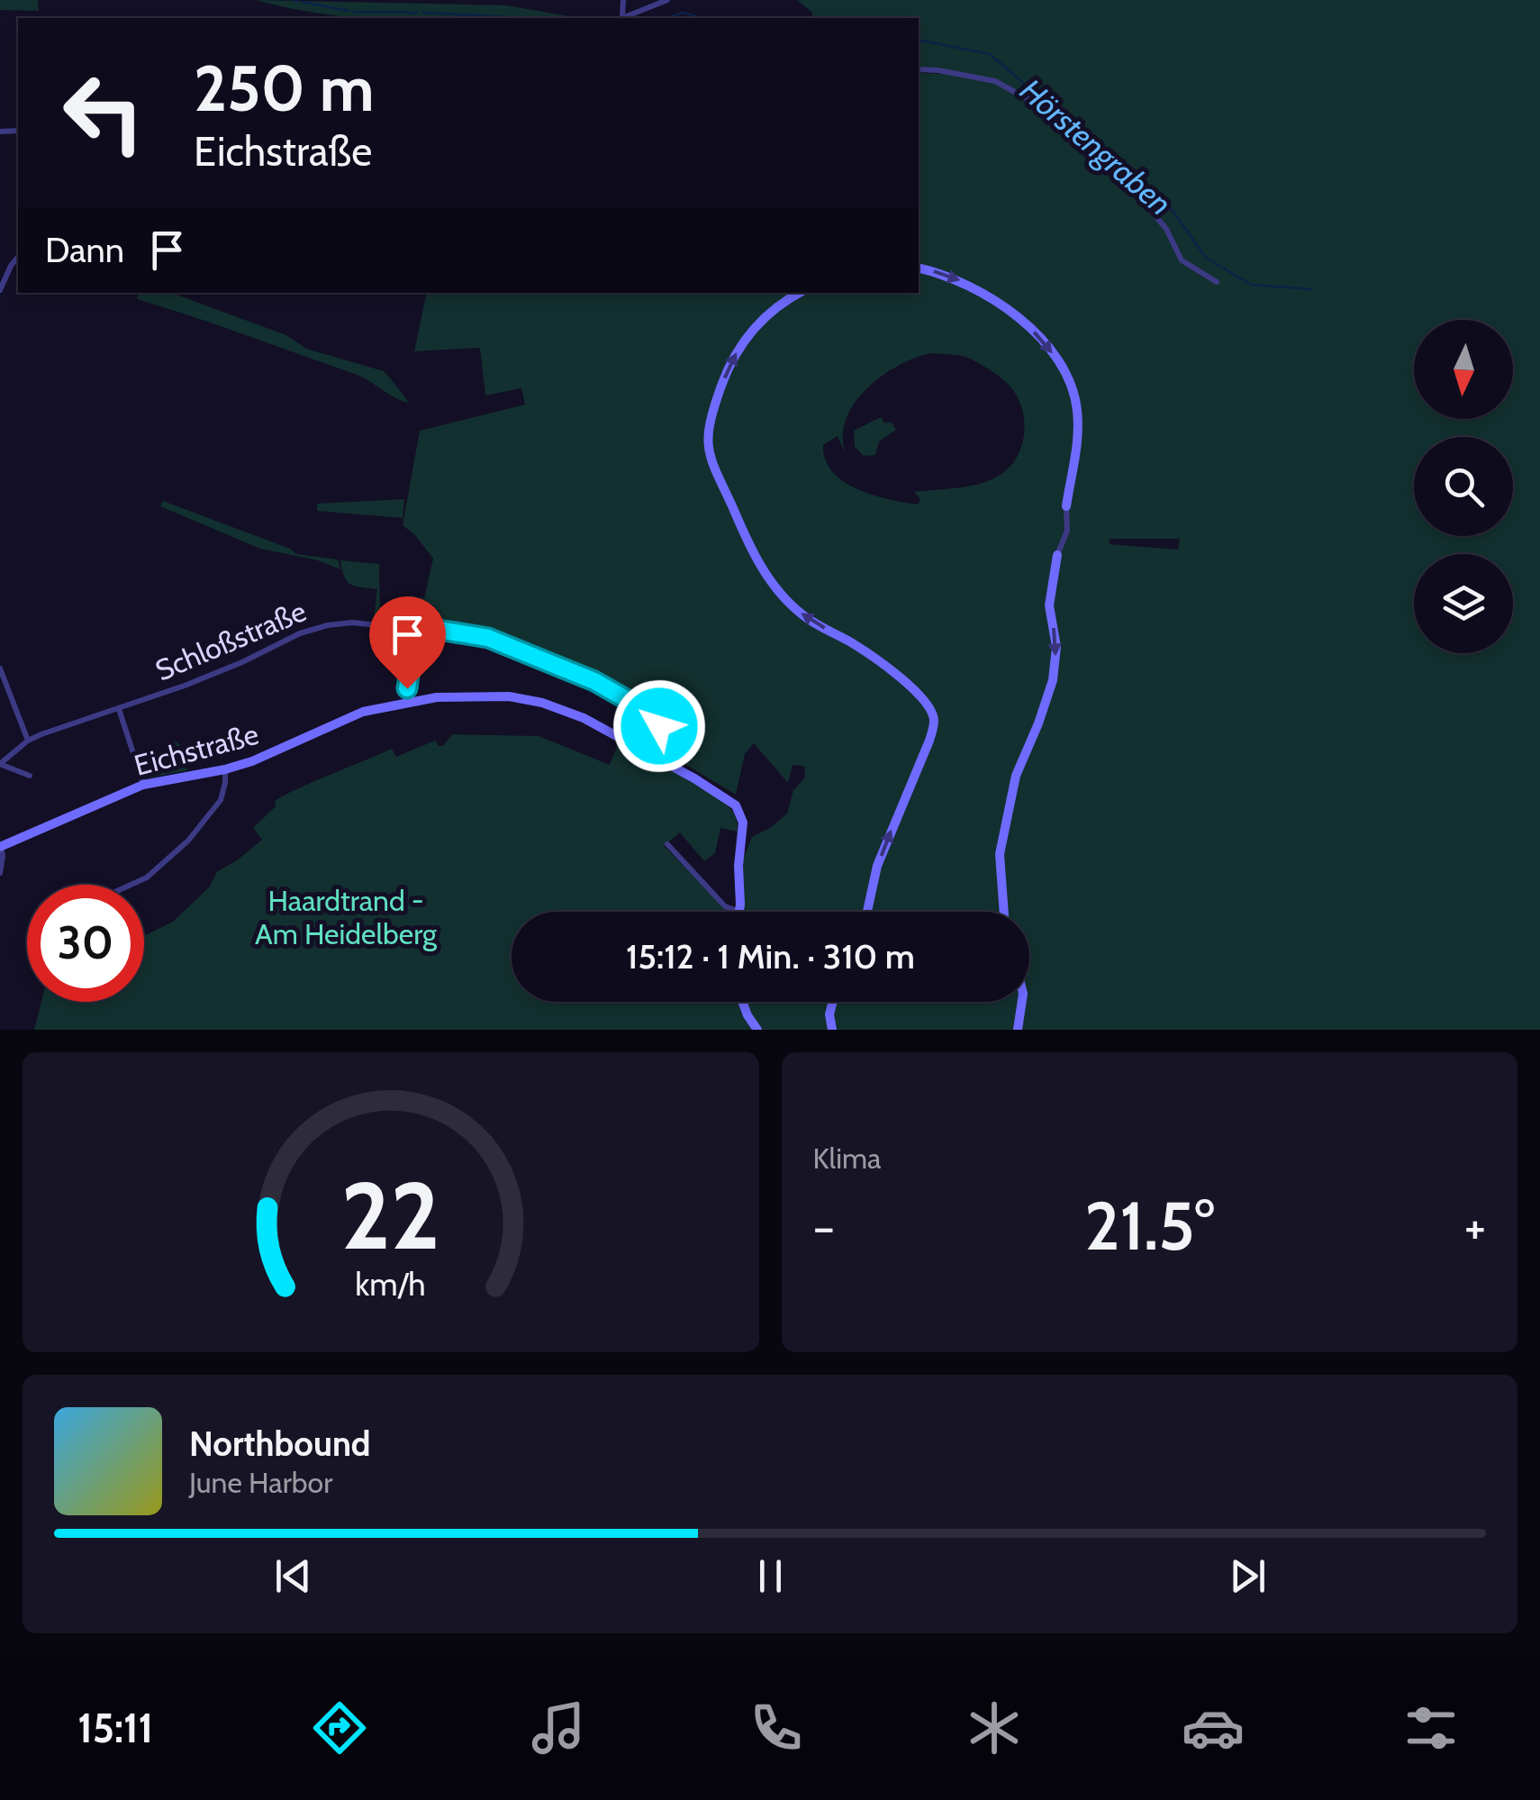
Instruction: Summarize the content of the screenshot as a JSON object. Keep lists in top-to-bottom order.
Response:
{
  "streets": {
    "street": ["Schloßstraße", "Eichstraße"]
  },
  "crossings": [
    ["Schloßstraße", "Eichstraße"]
  ],
  "water": ["Hörstengraben"],
  "parks": ["Haardtrand - Am Heidelberg"],
  "north": "bottom",
  "page": {
    "turn": ["250 m", "Eichstraße"],
    "then": "Dann",
    "limit": "30",
    "trip": "15:12 · 1 Min. · 310 m",
    "tile": "Klima",
    "heat": ["−", "21.5°", "+"],
    "song": ["Northbound", "June Harbor"],
    "tabs": "15:11",
    "gauge": ["22", "km/h"]
  }
}
